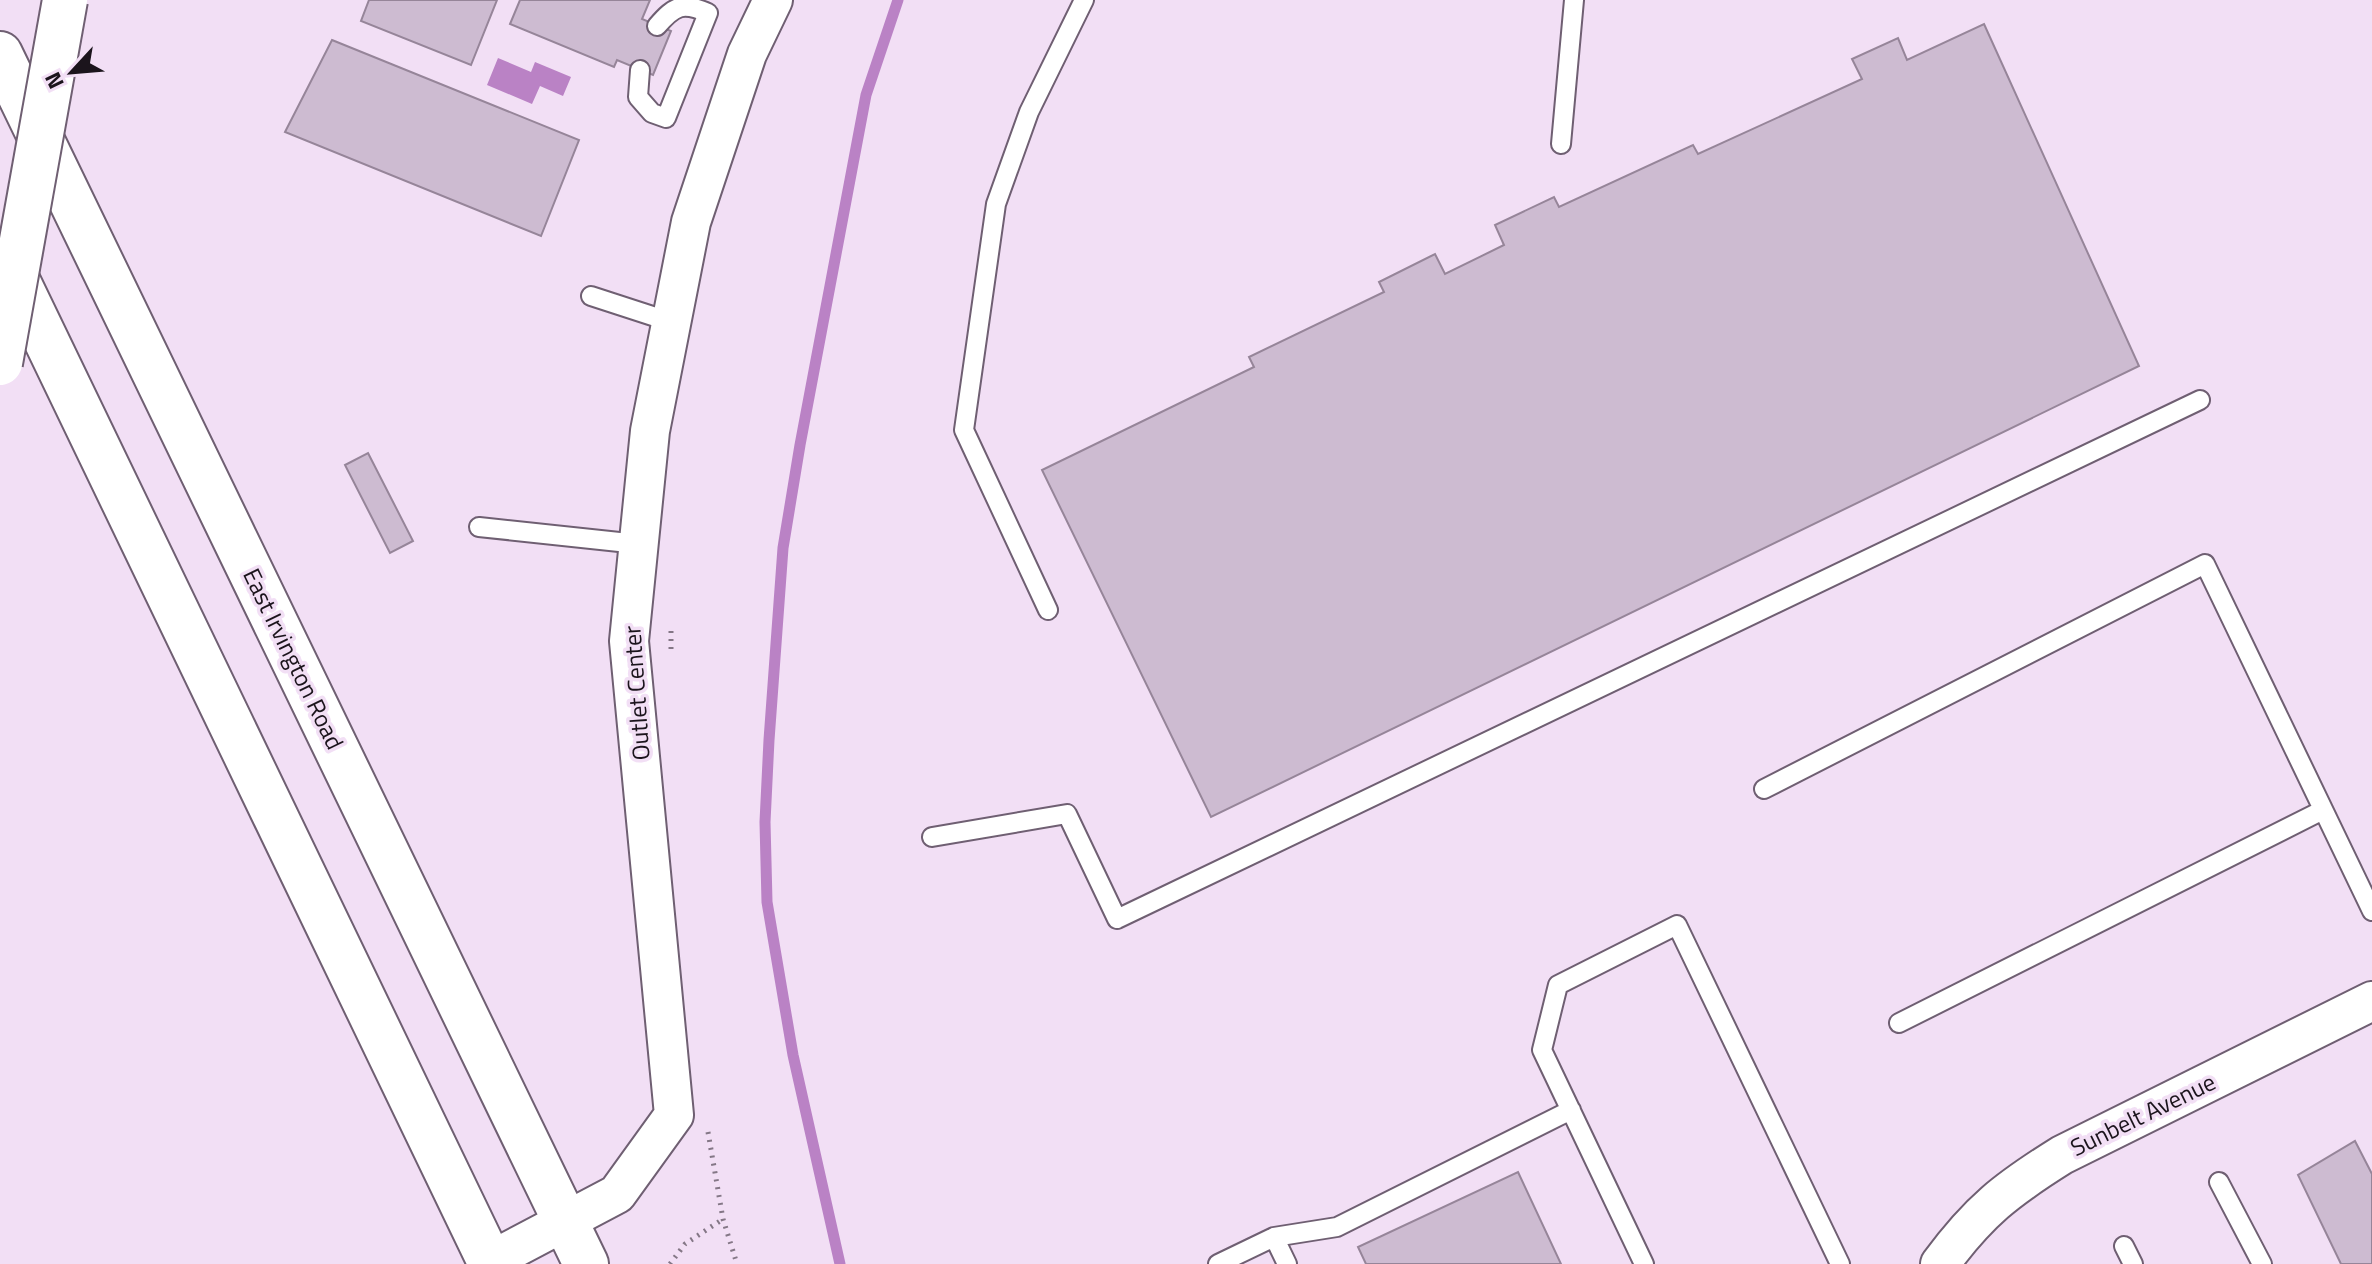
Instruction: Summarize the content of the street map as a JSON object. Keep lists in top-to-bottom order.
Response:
{
  "streets": {
    "main road": ["East Irvington Road"],
    "street": ["Outlet Center", "Sunbelt Avenue"]
  },
  "crossings": [
    ["East Irvington Road", "Outlet Center"]
  ],
  "north": "bottom left"
}
